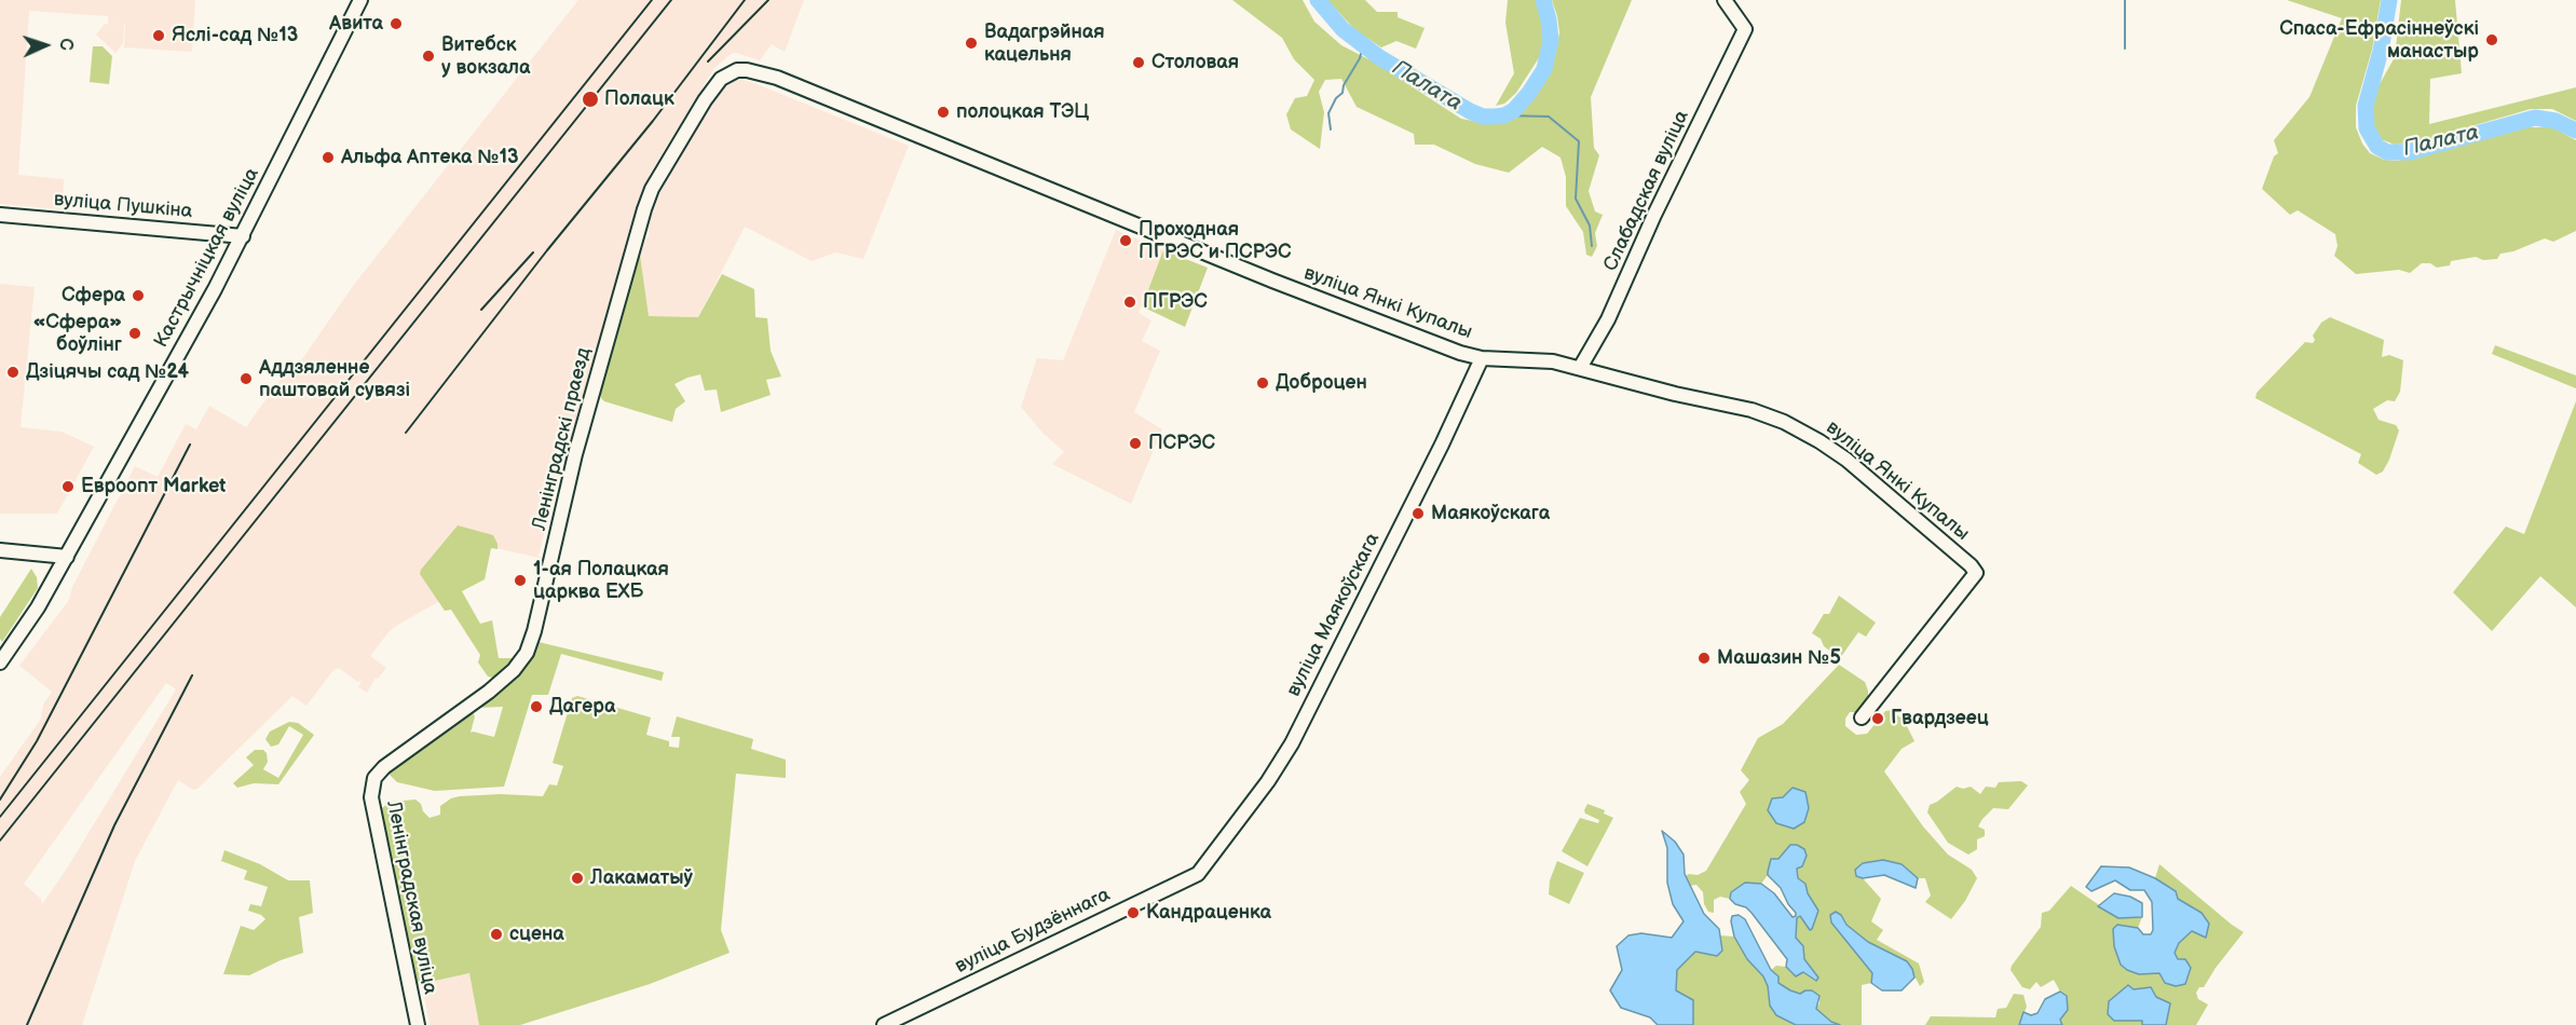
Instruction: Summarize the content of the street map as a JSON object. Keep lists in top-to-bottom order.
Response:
{
  "streets": {
    "street": [
      "Слабадская вуліца",
      "вуліца Пушкіна",
      "Кастрычніцкая вуліца",
      "вуліца Янкі Купалы",
      "Ленінградскі праезд",
      "вуліца Маякоўскага",
      "Ленінградская вуліца",
      "вуліца Будзённага"
    ]
  },
  "crossings": [
    ["Слабадская вуліца", "вуліца Янкі Купалы"],
    ["вуліца Пушкіна", "Кастрычніцкая вуліца"],
    ["вуліца Янкі Купалы", "Ленінградскі праезд"],
    ["вуліца Янкі Купалы", "вуліца Маякоўскага"],
    ["Ленінградскі праезд", "Ленінградская вуліца"],
    ["вуліца Маякоўскага", "вуліца Будзённага"]
  ],
  "water": ["Палата"],
  "places": [
    "Авита",
    "Яслі-сад №13",
    "Спаса-Ефрасіннеўскі манастыр",
    "Вадагрэйная кацельня",
    "Витебск у вокзала",
    "Столовая",
    "Полацк",
    "полоцкая ТЭЦ",
    "Альфа Аптека №13",
    "Проходная ПГРЭС и ПСРЭС",
    "Сфера",
    "ПГРЭС",
    "«Сфера» боўлінг",
    "Дзіцячы сад №24",
    "Аддзяленне паштовай сувязі",
    "Доброцен",
    "ПСРЭС",
    "Евроопт Market",
    "Маякоўскага",
    "1-ая Полацкая царква ЕХБ",
    "Машазин №5",
    "Дагера",
    "Гвардзеец",
    "Лакаматыў",
    "Кандраценка",
    "сцена"
  ],
  "north": "right"
}
